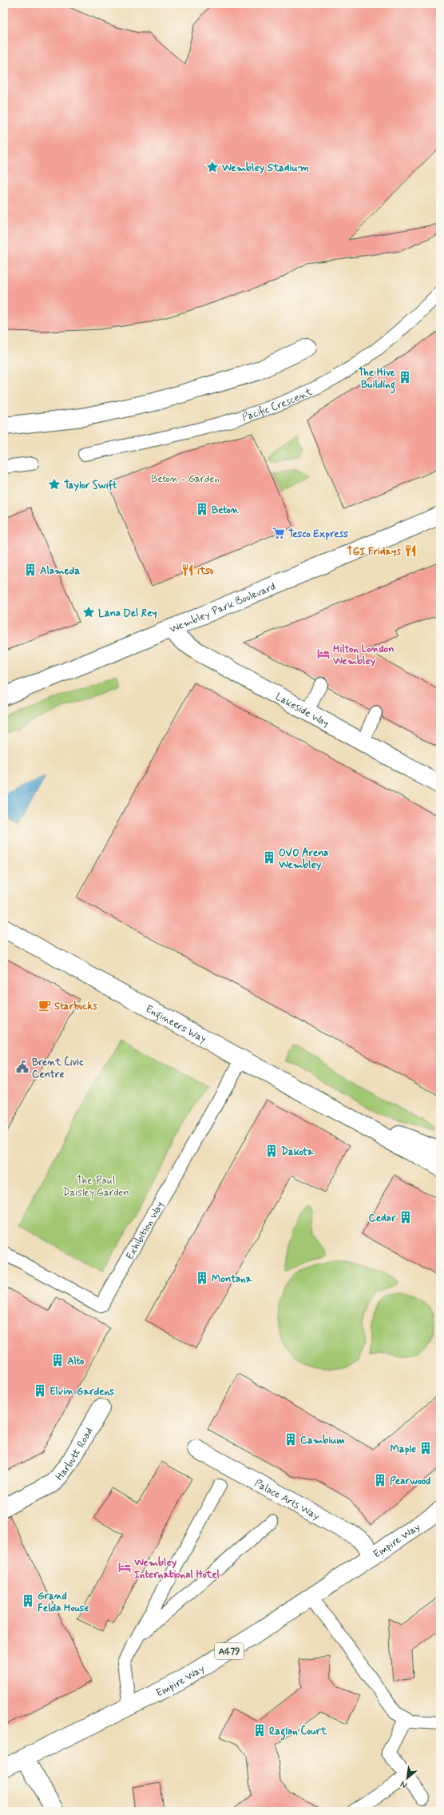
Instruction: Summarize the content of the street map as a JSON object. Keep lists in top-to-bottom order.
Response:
{
  "streets": {
    "street": [
      "Wembley Park Boulevard",
      "Lakeside Way",
      "Engineers Way",
      "Harbutt Road",
      "Palace Arts Way",
      "Empire Way",
      "A479"
    ],
    "lane": ["Pacific Crescent", "Exhibition Way"]
  },
  "crossings": [
    ["Wembley Park Boulevard", "Lakeside Way"],
    ["Engineers Way", "Exhibition Way"],
    ["Palace Arts Way", "Empire Way"]
  ],
  "parks": ["Beton - Garden", "The Paul Daisley Garden"],
  "places": {
    "place": ["Wembley Stadium", "Taylor Swift", "Lana Del Rey"],
    "building": [
      "The Hive Building",
      "Beton",
      "Alameda",
      "OVO Arena Wembley",
      "Dakota",
      "Cedar",
      "Montana",
      "Alto",
      "Elvin Gardens",
      "Cambium",
      "Maple",
      "Pearwood",
      "Grand Felda House",
      "Raglan Court"
    ],
    "supermarket": ["Tesco Express"],
    "restaurant": ["TGI Fridays", "itsu"],
    "hotel": ["Hilton London Wembley", "Wembley International Hotel"],
    "cafe": ["Starbucks"],
    "public building": ["Brent Civic Centre"]
  },
  "north": "bottom left"
}
